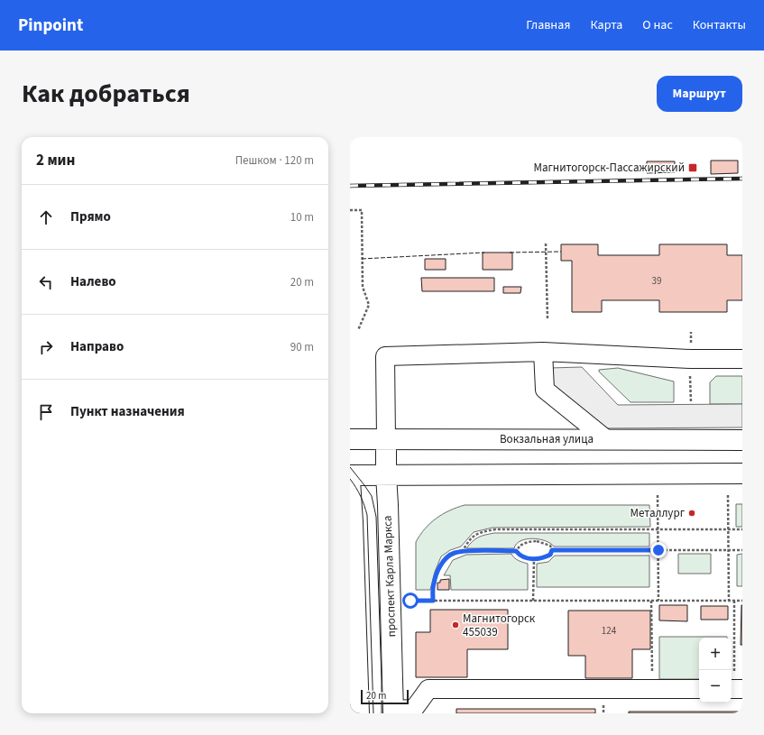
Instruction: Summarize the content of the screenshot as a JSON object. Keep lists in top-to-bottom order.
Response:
{
  "streets": {
    "main road": ["Вокзальная улица", "проспект Карла Маркса"]
  },
  "crossings": [
    ["Вокзальная улица", "проспект Карла Маркса"]
  ],
  "places": {
    "transit": ["Магнитогорск-Пассажирский"],
    "other": ["Металлург", "Магнитогорск 455039"]
  },
  "house_numbers": ["39", "124"],
  "scale_bar": "20 m",
  "page": {
    "header": "Pinpoint",
    "nav": [
      "Главная",
      "Карта",
      "О нас",
      "Контакты"
    ],
    "title": "Как добраться",
    "buttons": "Маршрут",
    "heading": ["2 мин", "Пешком · 120 m"],
    "list": [
      ["Прямо", "10 m"],
      ["Налево", "20 m"],
      ["Направо", "90 m"],
      "Пункт назначения"
    ],
    "map_buttons": ["+", "−"],
    "scale": "20 m"
  }
}
